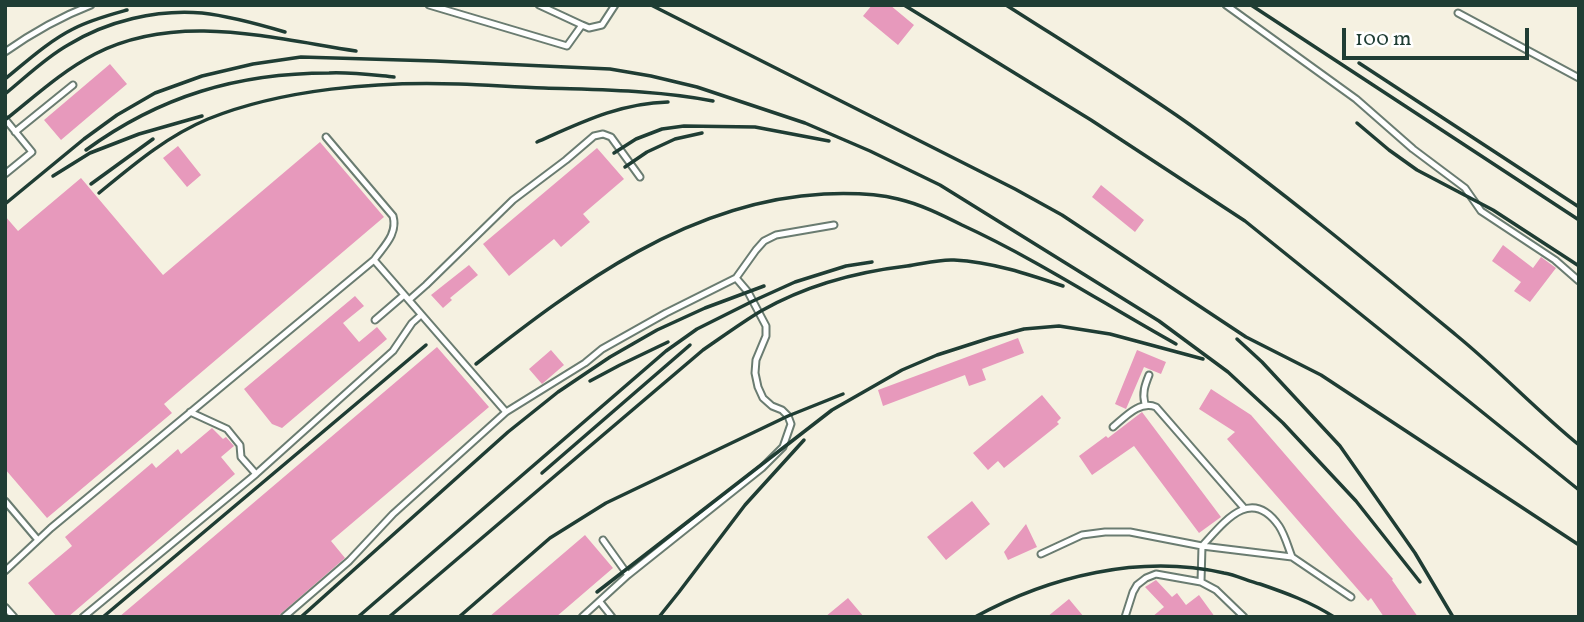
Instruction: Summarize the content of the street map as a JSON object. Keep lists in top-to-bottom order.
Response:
{
  "scale_bar": "100 m"
}
